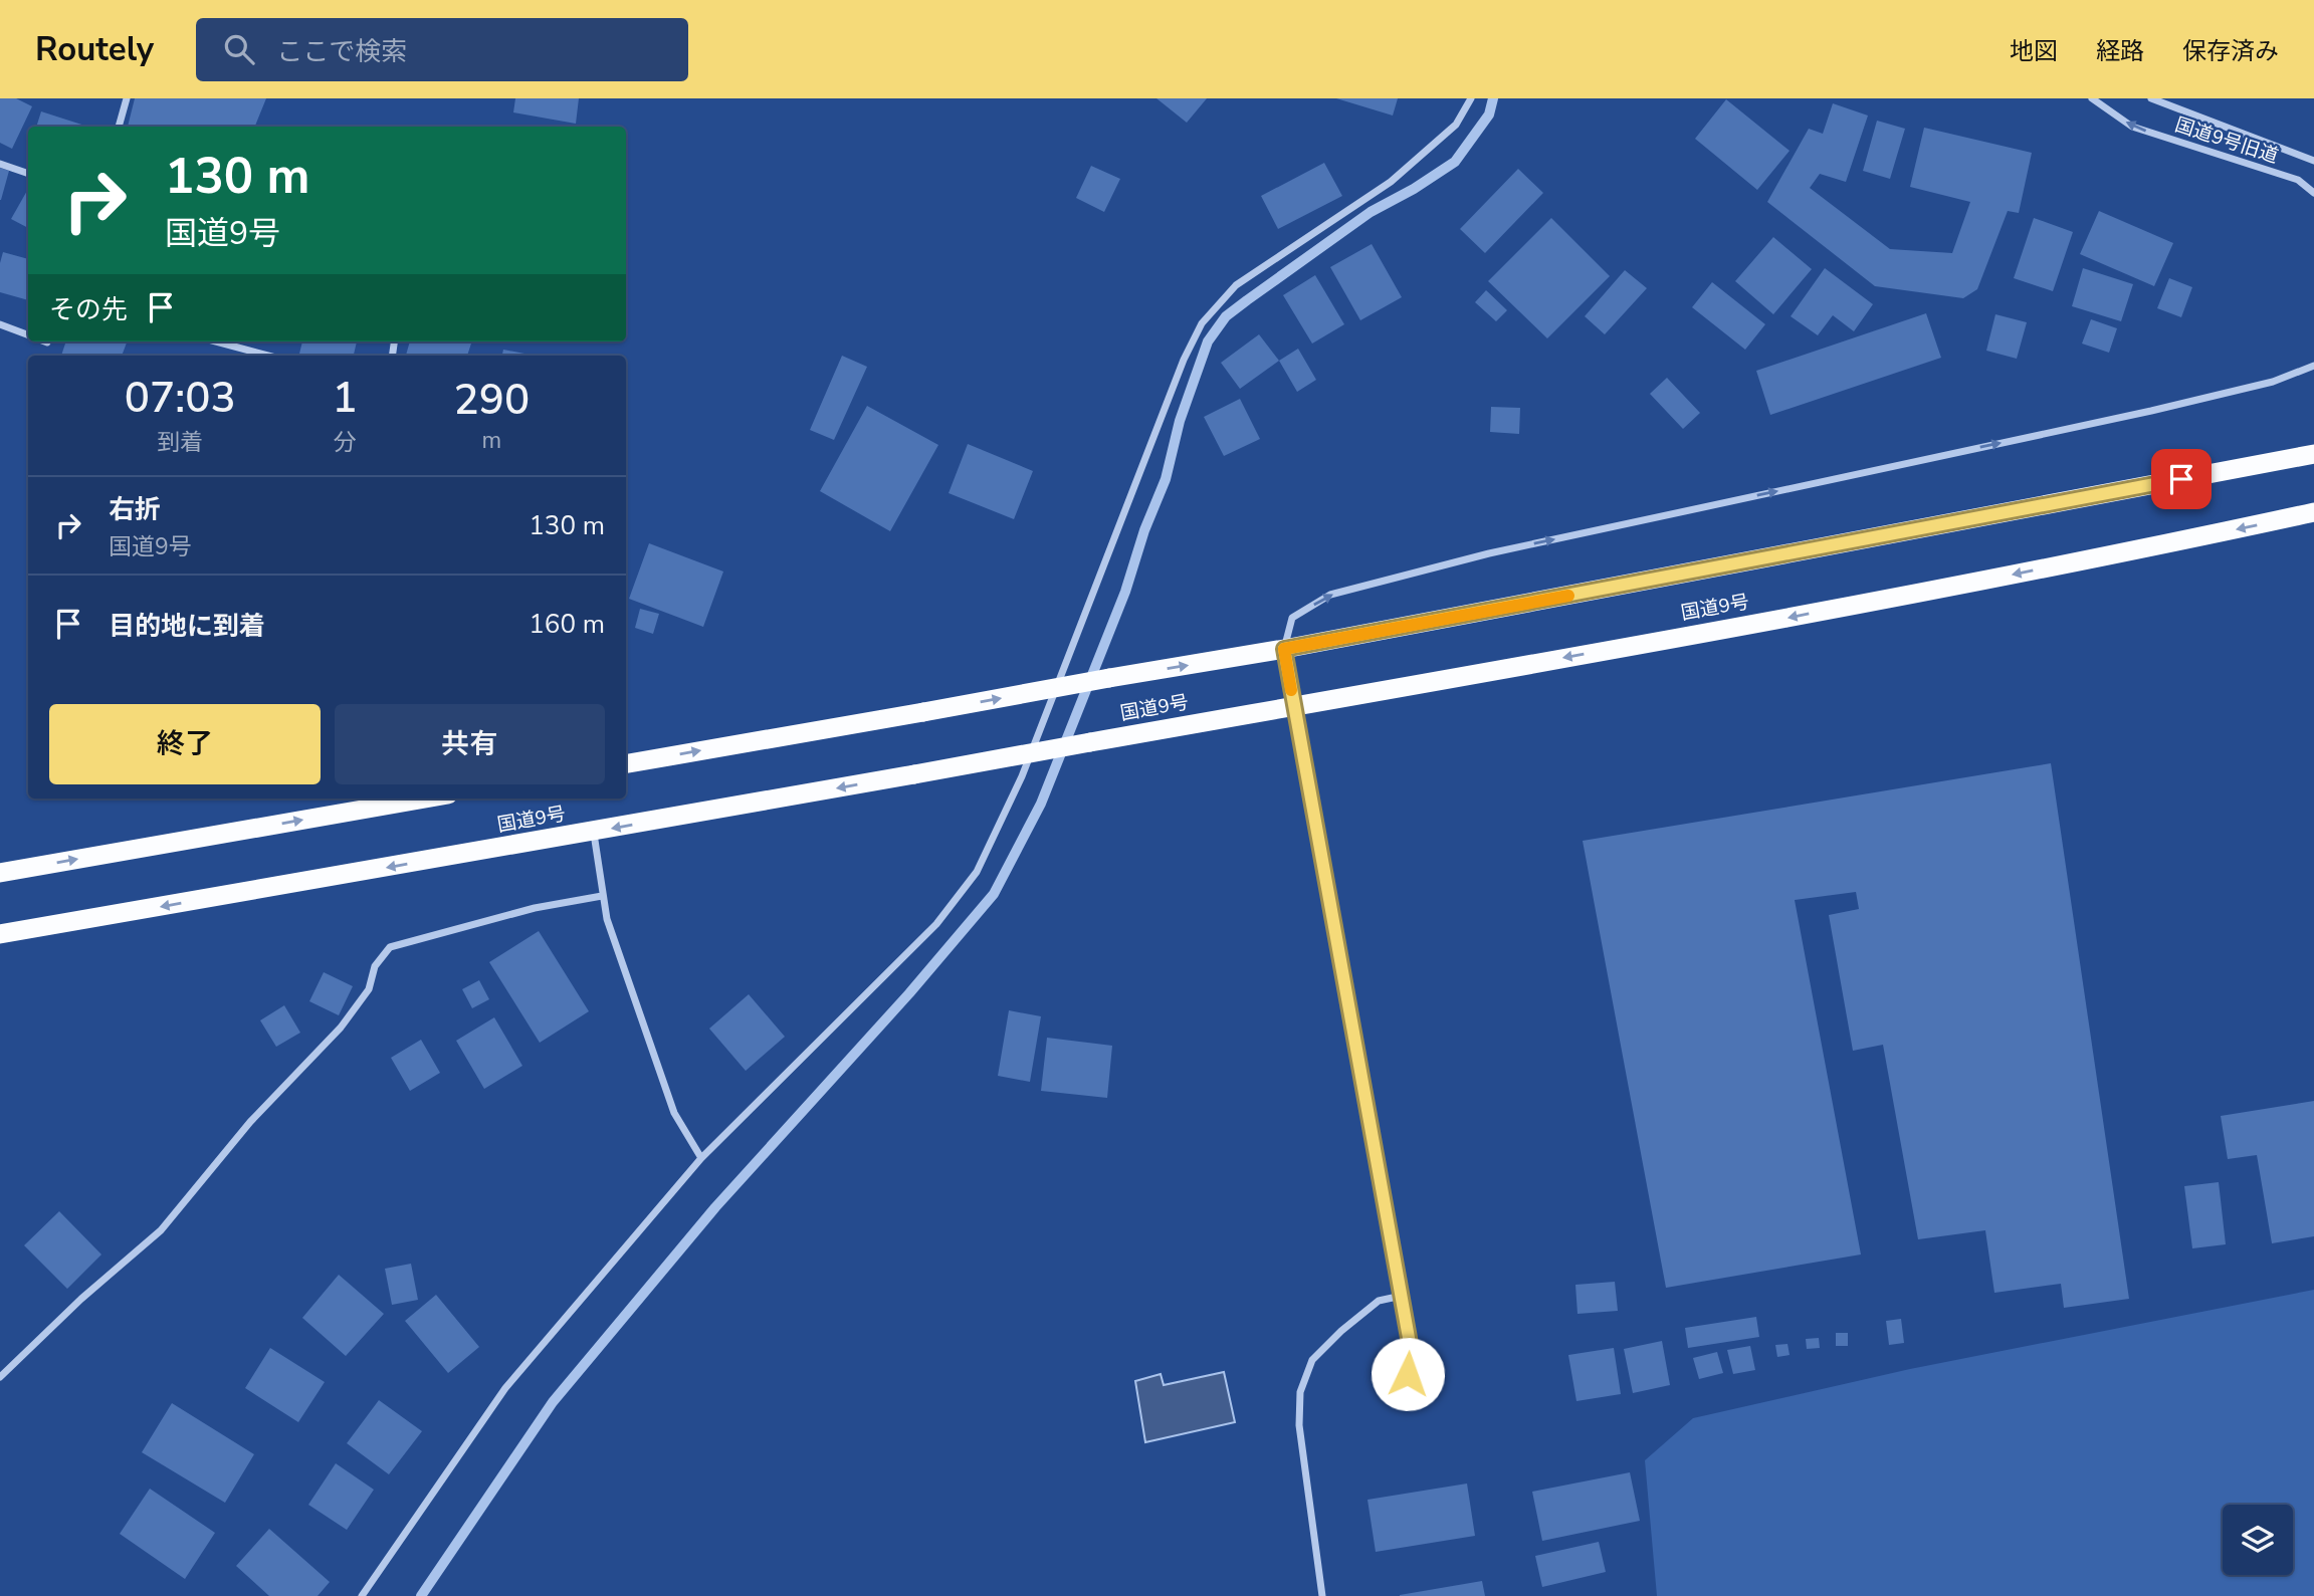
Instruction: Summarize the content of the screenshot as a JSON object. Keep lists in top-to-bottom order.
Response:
{
  "streets": {
    "highway": ["国道9号"],
    "street": ["国道9号旧道"]
  },
  "page": {
    "header": "Routely",
    "search": "ここで検索",
    "nav": ["地図", "経路", "保存済み"],
    "turn": ["130 m", "国道9号"],
    "then": "その先",
    "eta": [
      "07:03",
      "到着",
      "1",
      "分",
      "290",
      "m"
    ],
    "list": [
      {
        "name": "右折",
        "note": "国道9号",
        "value": "130 m"
      },
      {
        "name": "目的地に到着",
        "value": "160 m"
      }
    ],
    "buttons": ["終了", "共有"]
  }
}
